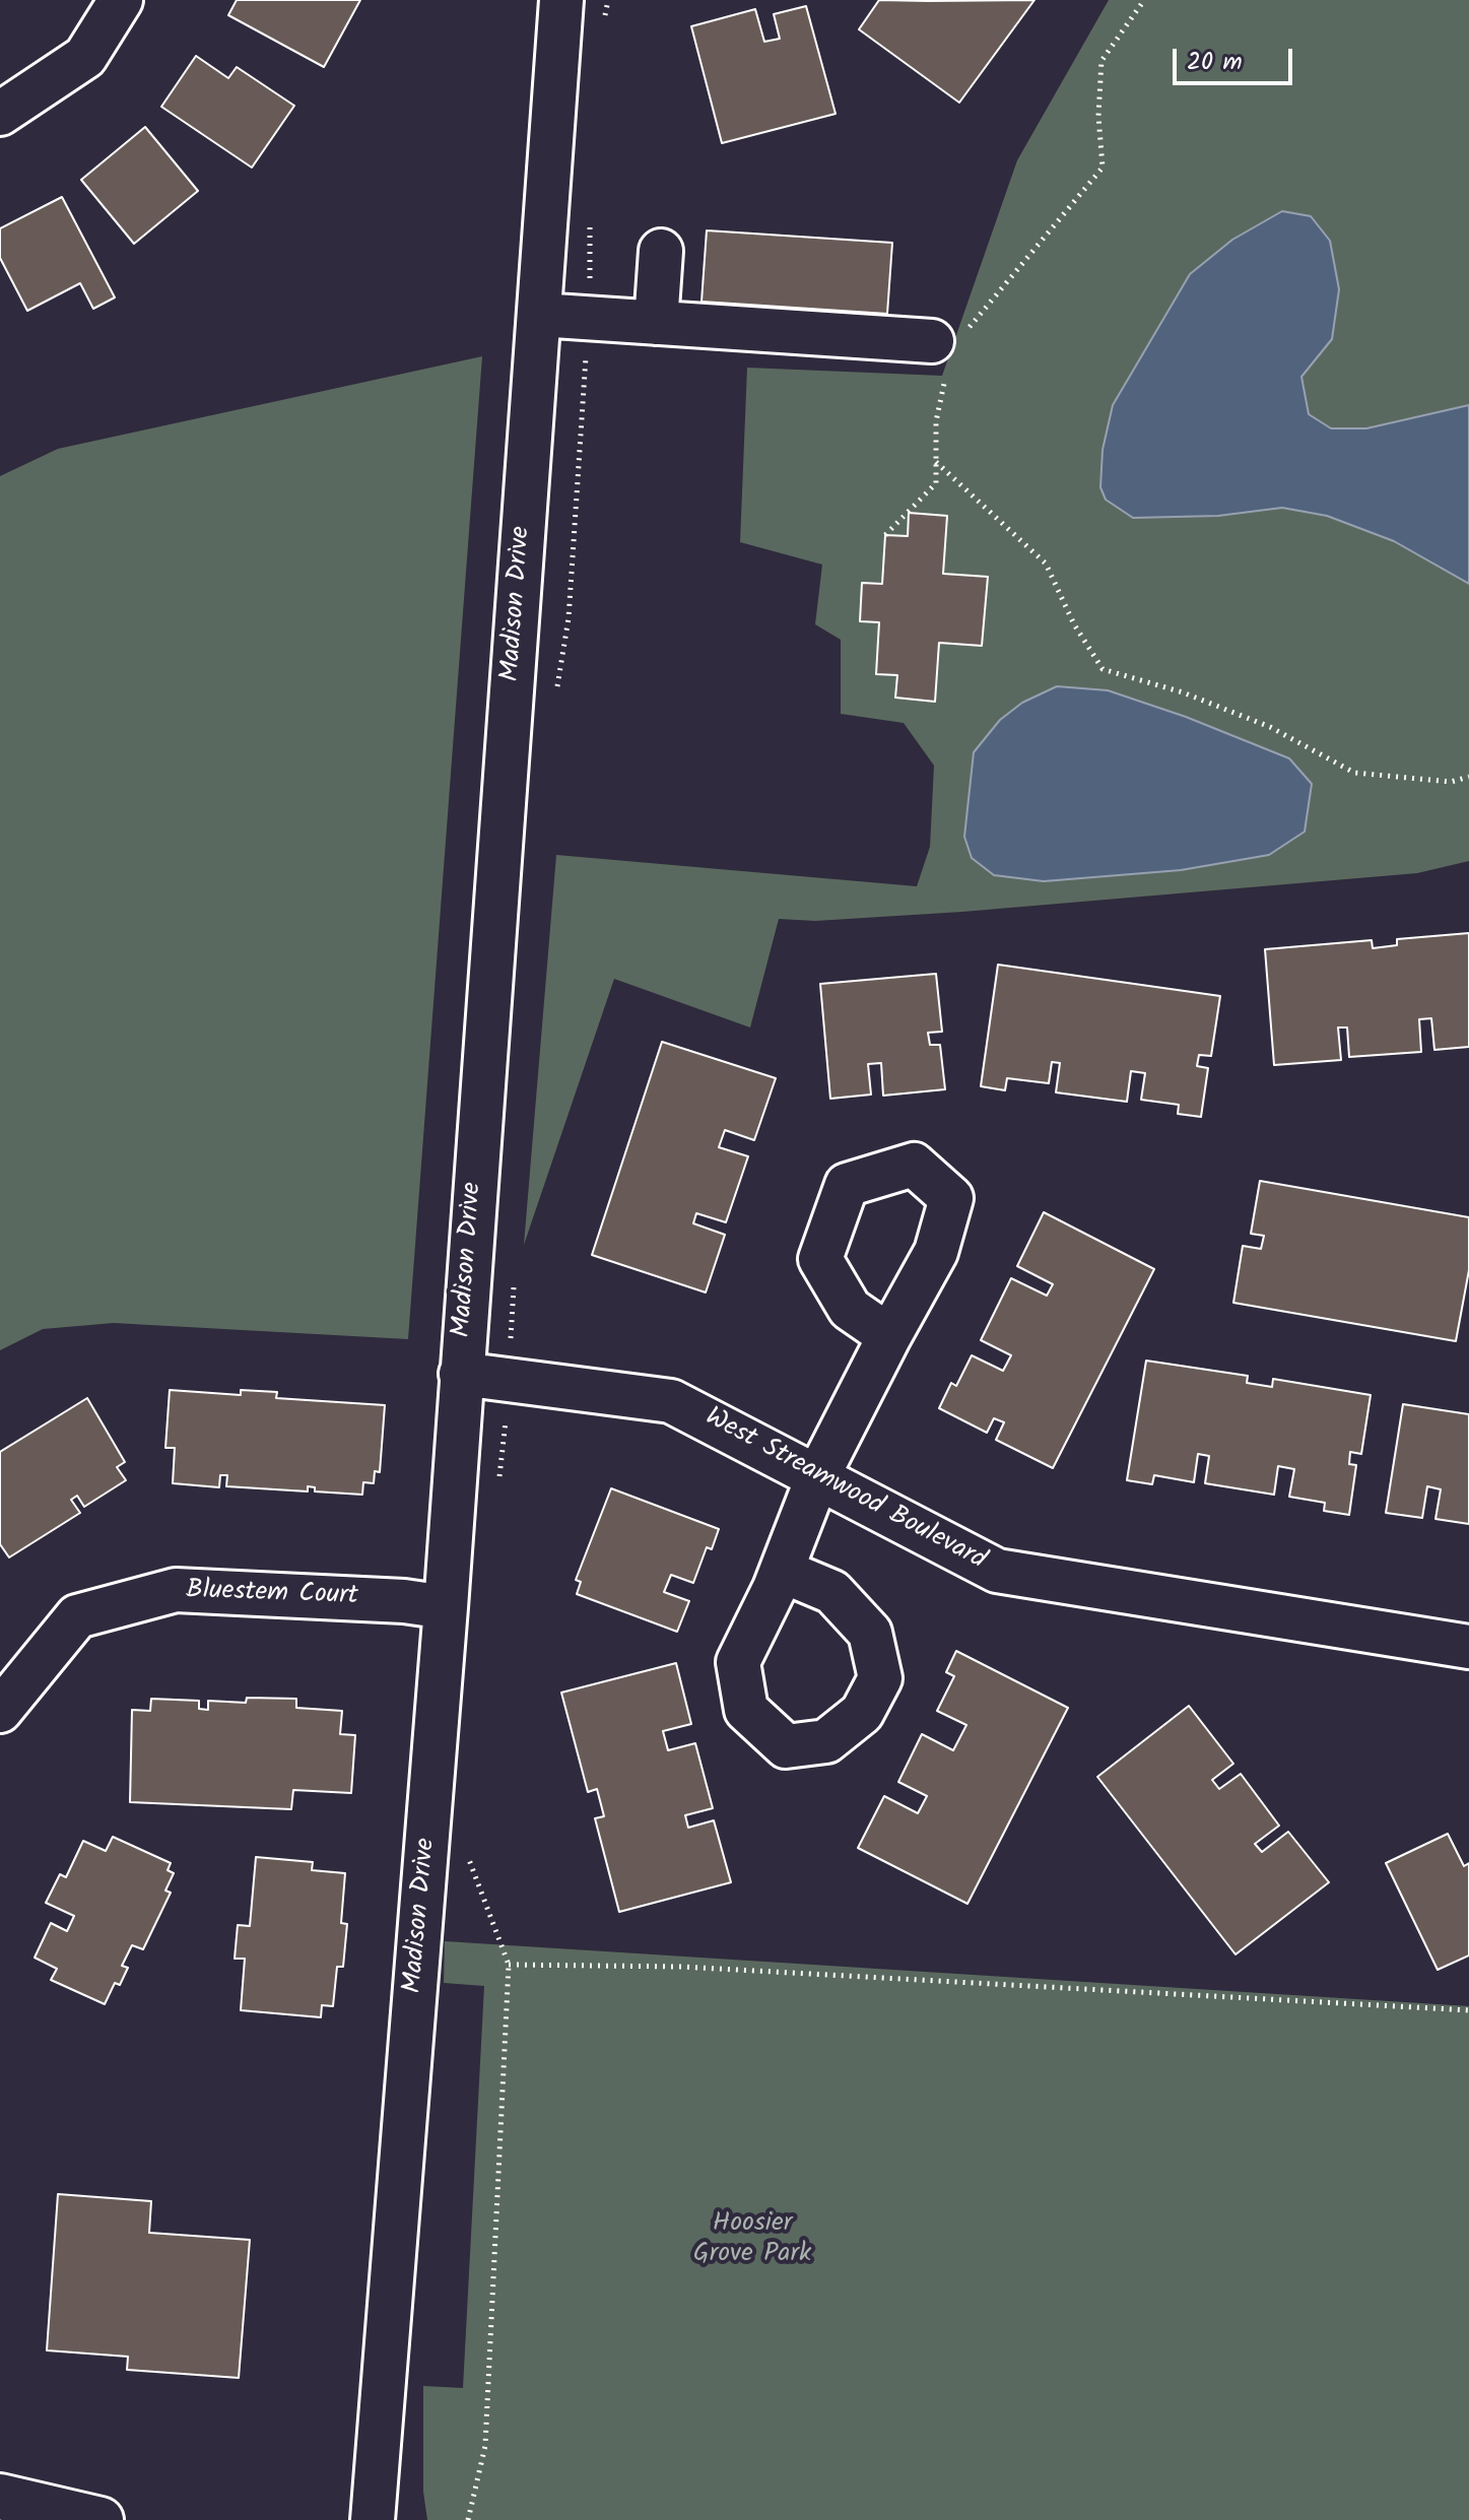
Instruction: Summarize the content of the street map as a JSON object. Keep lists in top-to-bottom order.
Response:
{
  "streets": {
    "street": ["Madison Drive", "West Streamwood Boulevard", "Bluestem Court"]
  },
  "crossings": [
    ["Madison Drive", "West Streamwood Boulevard"],
    ["Madison Drive", "Bluestem Court"]
  ],
  "parks": ["Hoosier Grove Park"],
  "scale_bar": "20 m"
}
